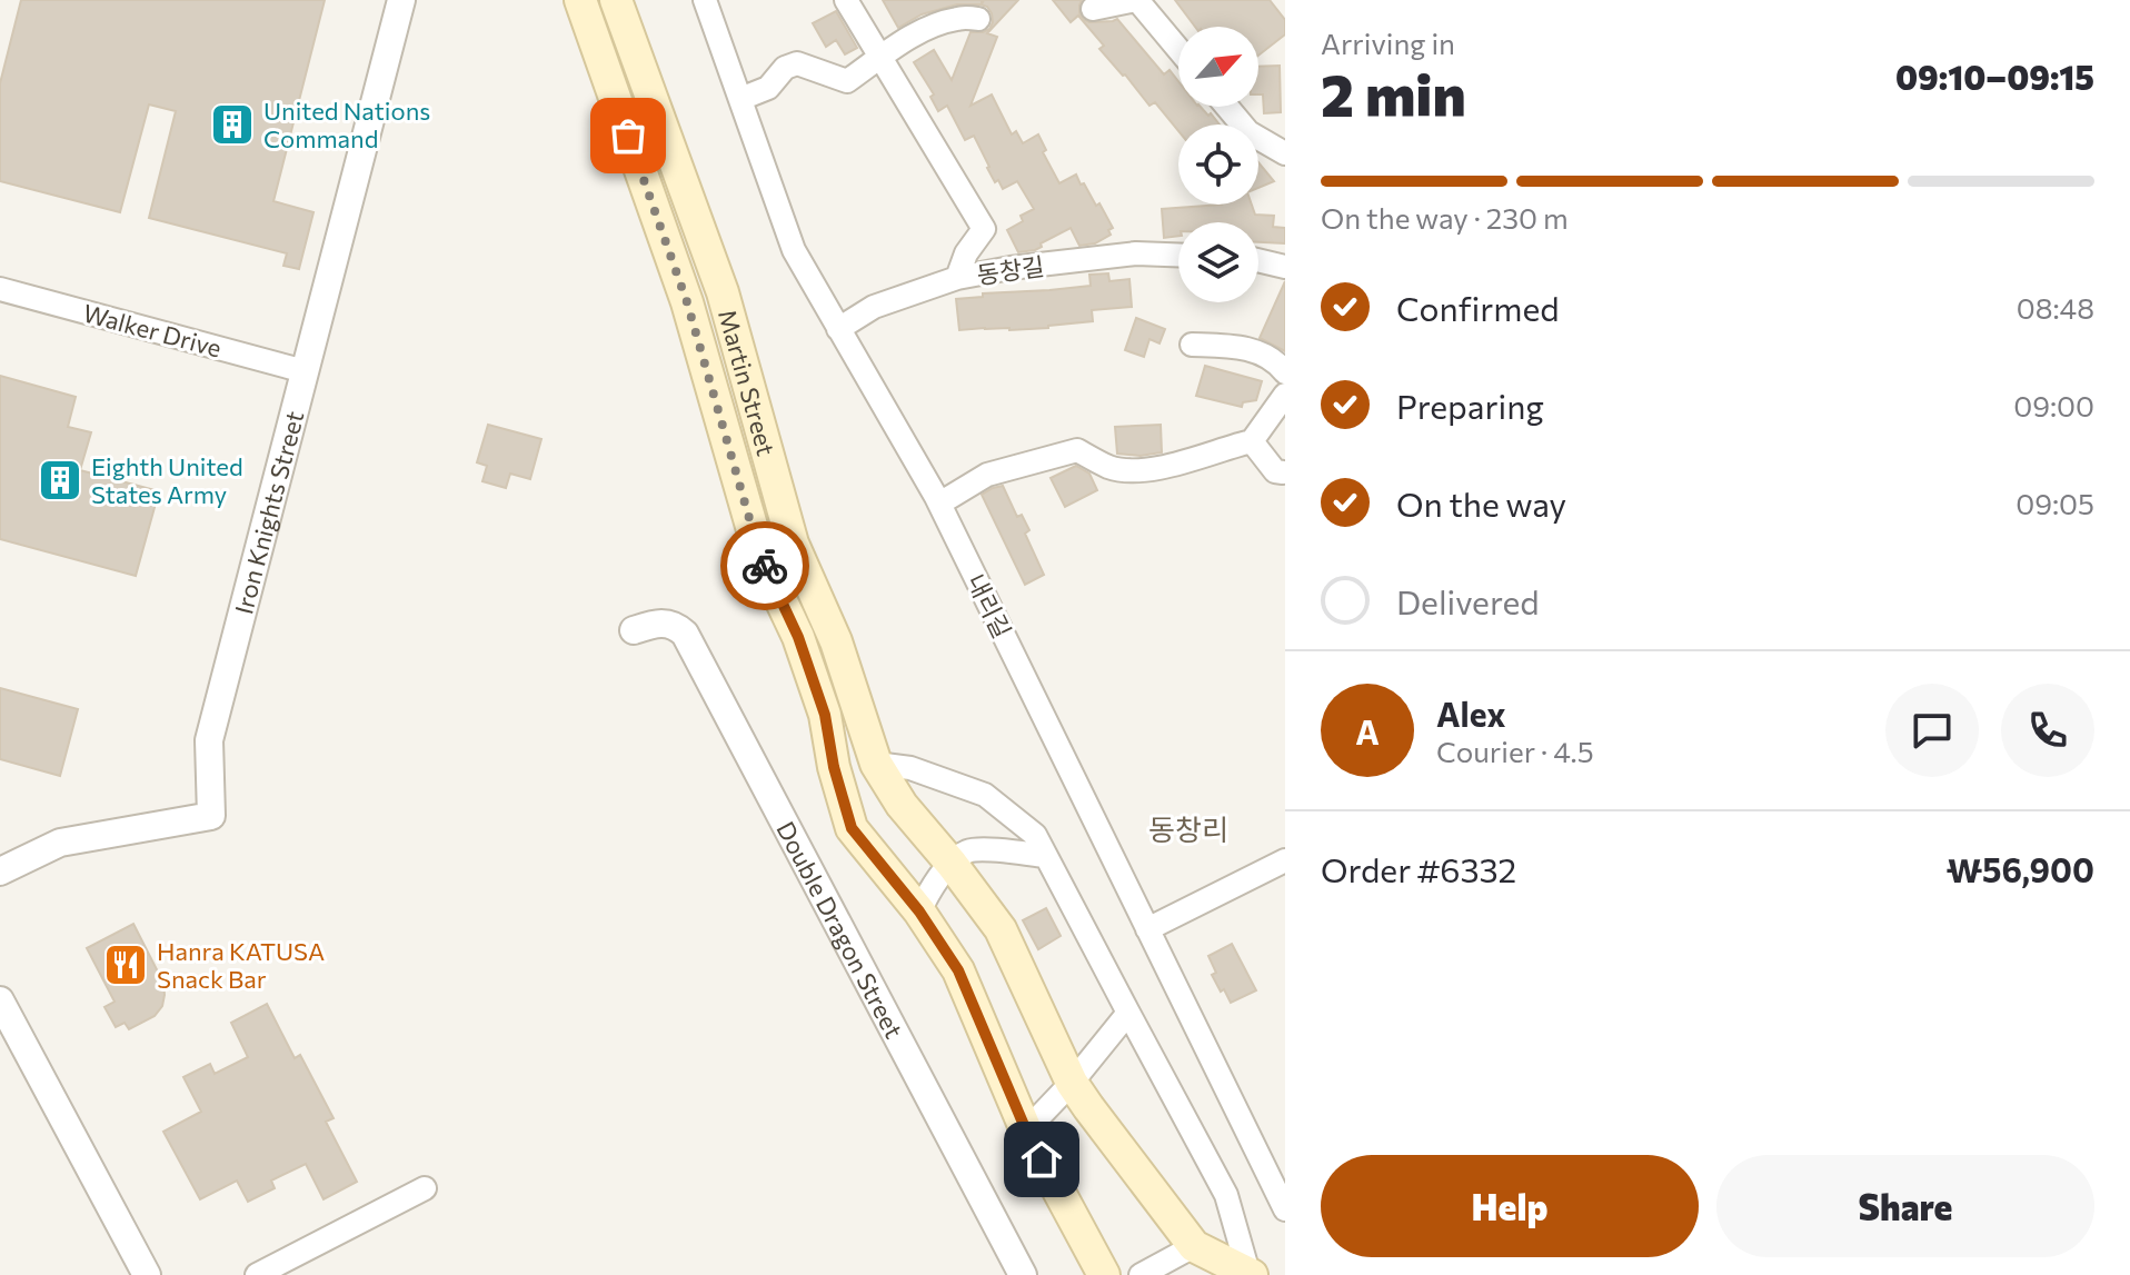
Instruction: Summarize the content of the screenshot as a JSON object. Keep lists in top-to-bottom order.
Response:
{
  "streets": {
    "main road": ["Martin Street"],
    "street": [
      "동창길",
      "Walker Drive",
      "Iron Knights Street",
      "내리길",
      "Double Dragon Street"
    ]
  },
  "crossings": [
    ["동창길", "내리길"],
    ["Walker Drive", "Iron Knights Street"]
  ],
  "districts": ["동창리"],
  "places": {
    "building": ["United Nations Command", "Eighth United States Army"],
    "restaurant": ["Hanra KATUSA Snack Bar"]
  },
  "north": "top right",
  "page": {
    "heading": ["2 min", "Arriving in", "09:10–09:15"],
    "panel": [
      "Alex",
      "Courier · 4.5",
      "Order #6332",
      "₩56,900"
    ],
    "bar": "On the way · 230 m",
    "list": [
      ["Confirmed", "08:48"],
      ["Preparing", "09:00"],
      ["On the way", "09:05"],
      "Delivered"
    ],
    "round": "A",
    "buttons": ["Help", "Share"]
  }
}
